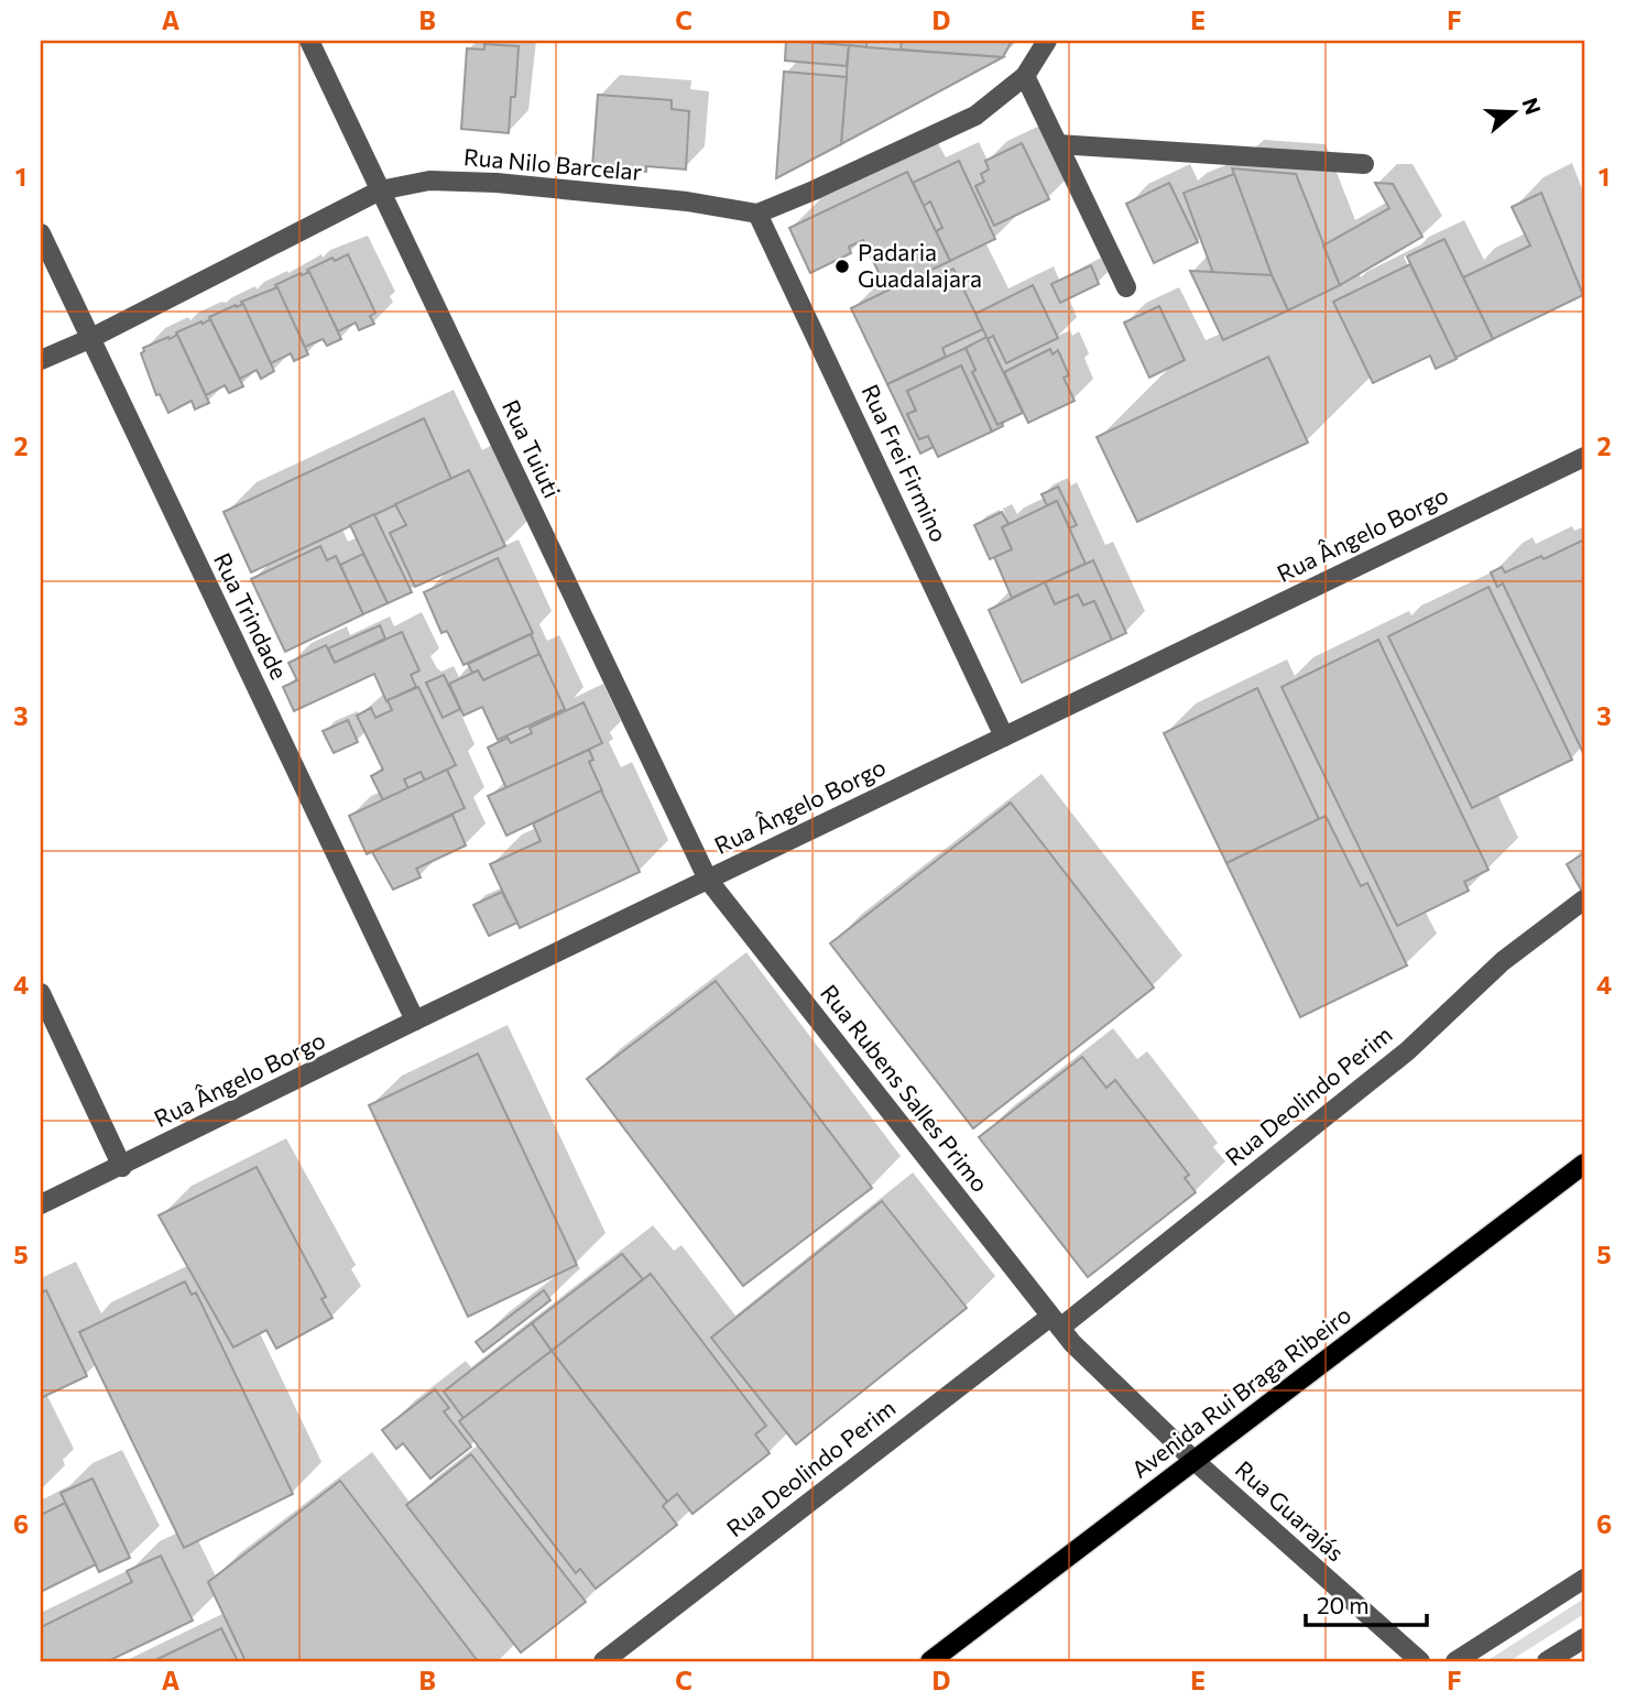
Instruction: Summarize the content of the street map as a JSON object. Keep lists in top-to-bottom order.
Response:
{
  "streets": {
    "main road": ["Avenida Rui Braga Ribeiro"],
    "street": [
      "Rua Nilo Barcelar",
      "Rua Tuiuti",
      "Rua Frei Firmino",
      "Rua Ângelo Borgo",
      "Rua Trindade",
      "Rua Rubens Salles Primo",
      "Rua Deolindo Perim",
      "Rua Guarajás"
    ]
  },
  "crossings": [
    ["Rua Nilo Barcelar", "Rua Tuiuti"],
    ["Rua Nilo Barcelar", "Rua Frei Firmino"],
    ["Rua Nilo Barcelar", "Rua Trindade"],
    ["Rua Tuiuti", "Rua Ângelo Borgo"],
    ["Rua Tuiuti", "Rua Rubens Salles Primo"],
    ["Rua Frei Firmino", "Rua Ângelo Borgo"],
    ["Rua Ângelo Borgo", "Rua Trindade"],
    ["Rua Ângelo Borgo", "Rua Rubens Salles Primo"],
    ["Rua Rubens Salles Primo", "Rua Deolindo Perim"],
    ["Rua Rubens Salles Primo", "Avenida Rui Braga Ribeiro"],
    ["Rua Rubens Salles Primo", "Rua Guarajás"],
    ["Avenida Rui Braga Ribeiro", "Rua Guarajás"]
  ],
  "places": ["Padaria Guadalajara"],
  "scale_bar": "20 m",
  "north": "right",
  "grid": {
    "columns": [
      "A",
      "B",
      "C",
      "D",
      "E",
      "F"
    ],
    "rows": [
      "1",
      "2",
      "3",
      "4",
      "5",
      "6"
    ]
  }
}
